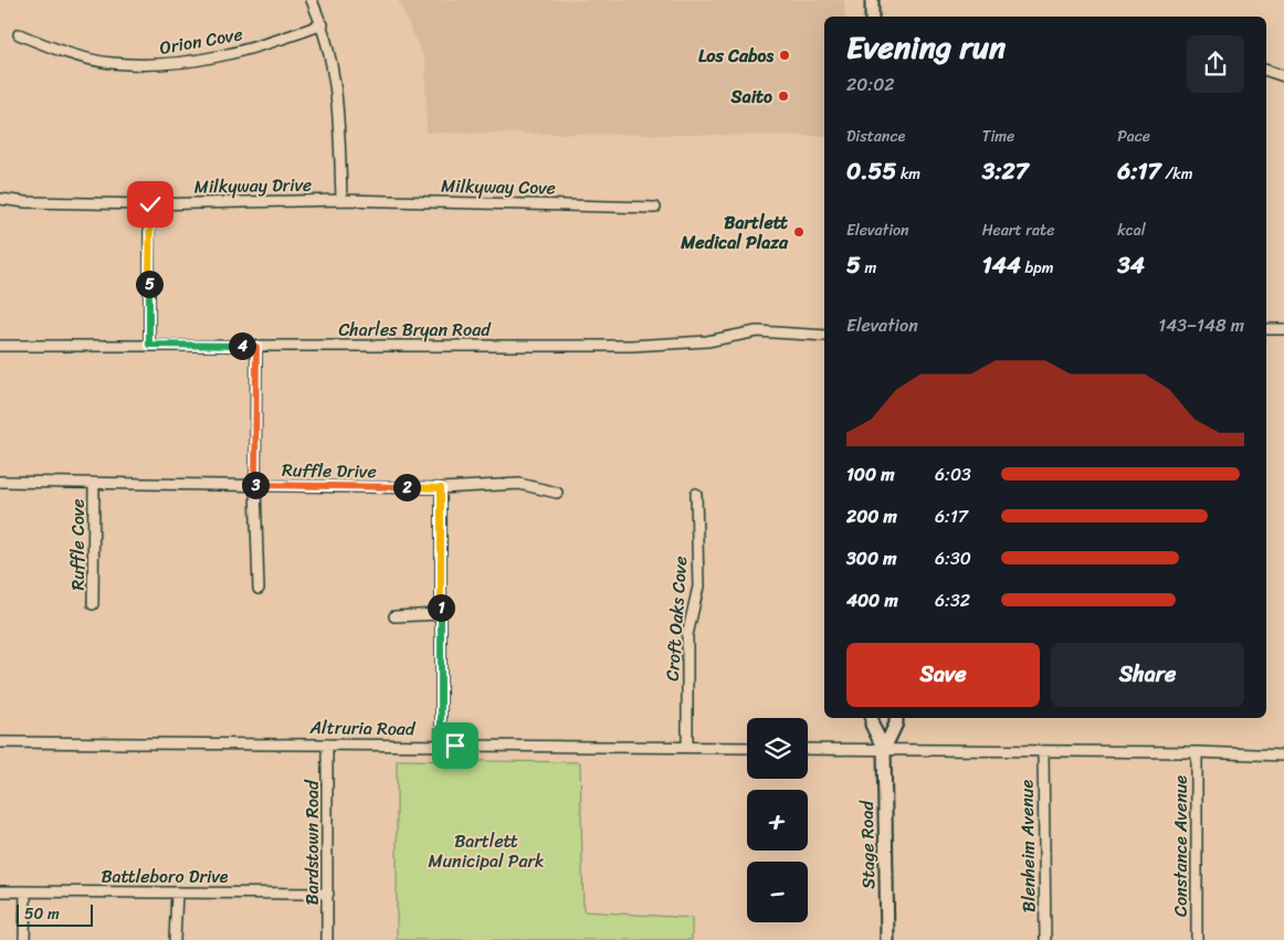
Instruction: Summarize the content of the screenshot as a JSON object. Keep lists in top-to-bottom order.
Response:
{
  "streets": {
    "main road": ["Stage Road"],
    "street": [
      "Orion Cove",
      "Milkyway Drive",
      "Milkyway Cove",
      "Charles Bryan Road",
      "Ruffle Drive",
      "Ruffle Cove",
      "Croft Oaks Cove",
      "Altruria Road",
      "Bardstown Road",
      "Blenheim Avenue",
      "Constance Avenue",
      "Battleboro Drive"
    ]
  },
  "crossings": [
    ["Milkyway Drive", "Milkyway Cove"],
    ["Ruffle Drive", "Ruffle Cove"],
    ["Croft Oaks Cove", "Altruria Road"],
    ["Altruria Road", "Bardstown Road"],
    ["Bardstown Road", "Battleboro Drive"]
  ],
  "parks": ["Bartlett Municipal Park"],
  "places": ["Los Cabos", "Saito", "Bartlett Medical Plaza"],
  "scale_bar": "50 m",
  "page": {
    "heading": ["Evening run", "20:02"],
    "stats": [
      ["Distance", "0.55 km"],
      ["Time", "3:27"],
      ["Pace", "6:17 /km"],
      ["Elevation", "5 m"],
      ["Heart rate", "144 bpm"],
      ["kcal", "34"]
    ],
    "pins": [
      "5",
      "4",
      "3",
      "2",
      "1"
    ],
    "chart": ["Elevation", "143–148 m"],
    "list": [
      {
        "name": "100 m",
        "note": "6:03"
      },
      {
        "name": "200 m",
        "note": "6:17"
      },
      {
        "name": "300 m",
        "note": "6:30"
      },
      {
        "name": "400 m",
        "note": "6:32"
      }
    ],
    "buttons": ["Save", "Share"],
    "map_buttons": ["+", "−"],
    "scale": "50 m"
  }
}
